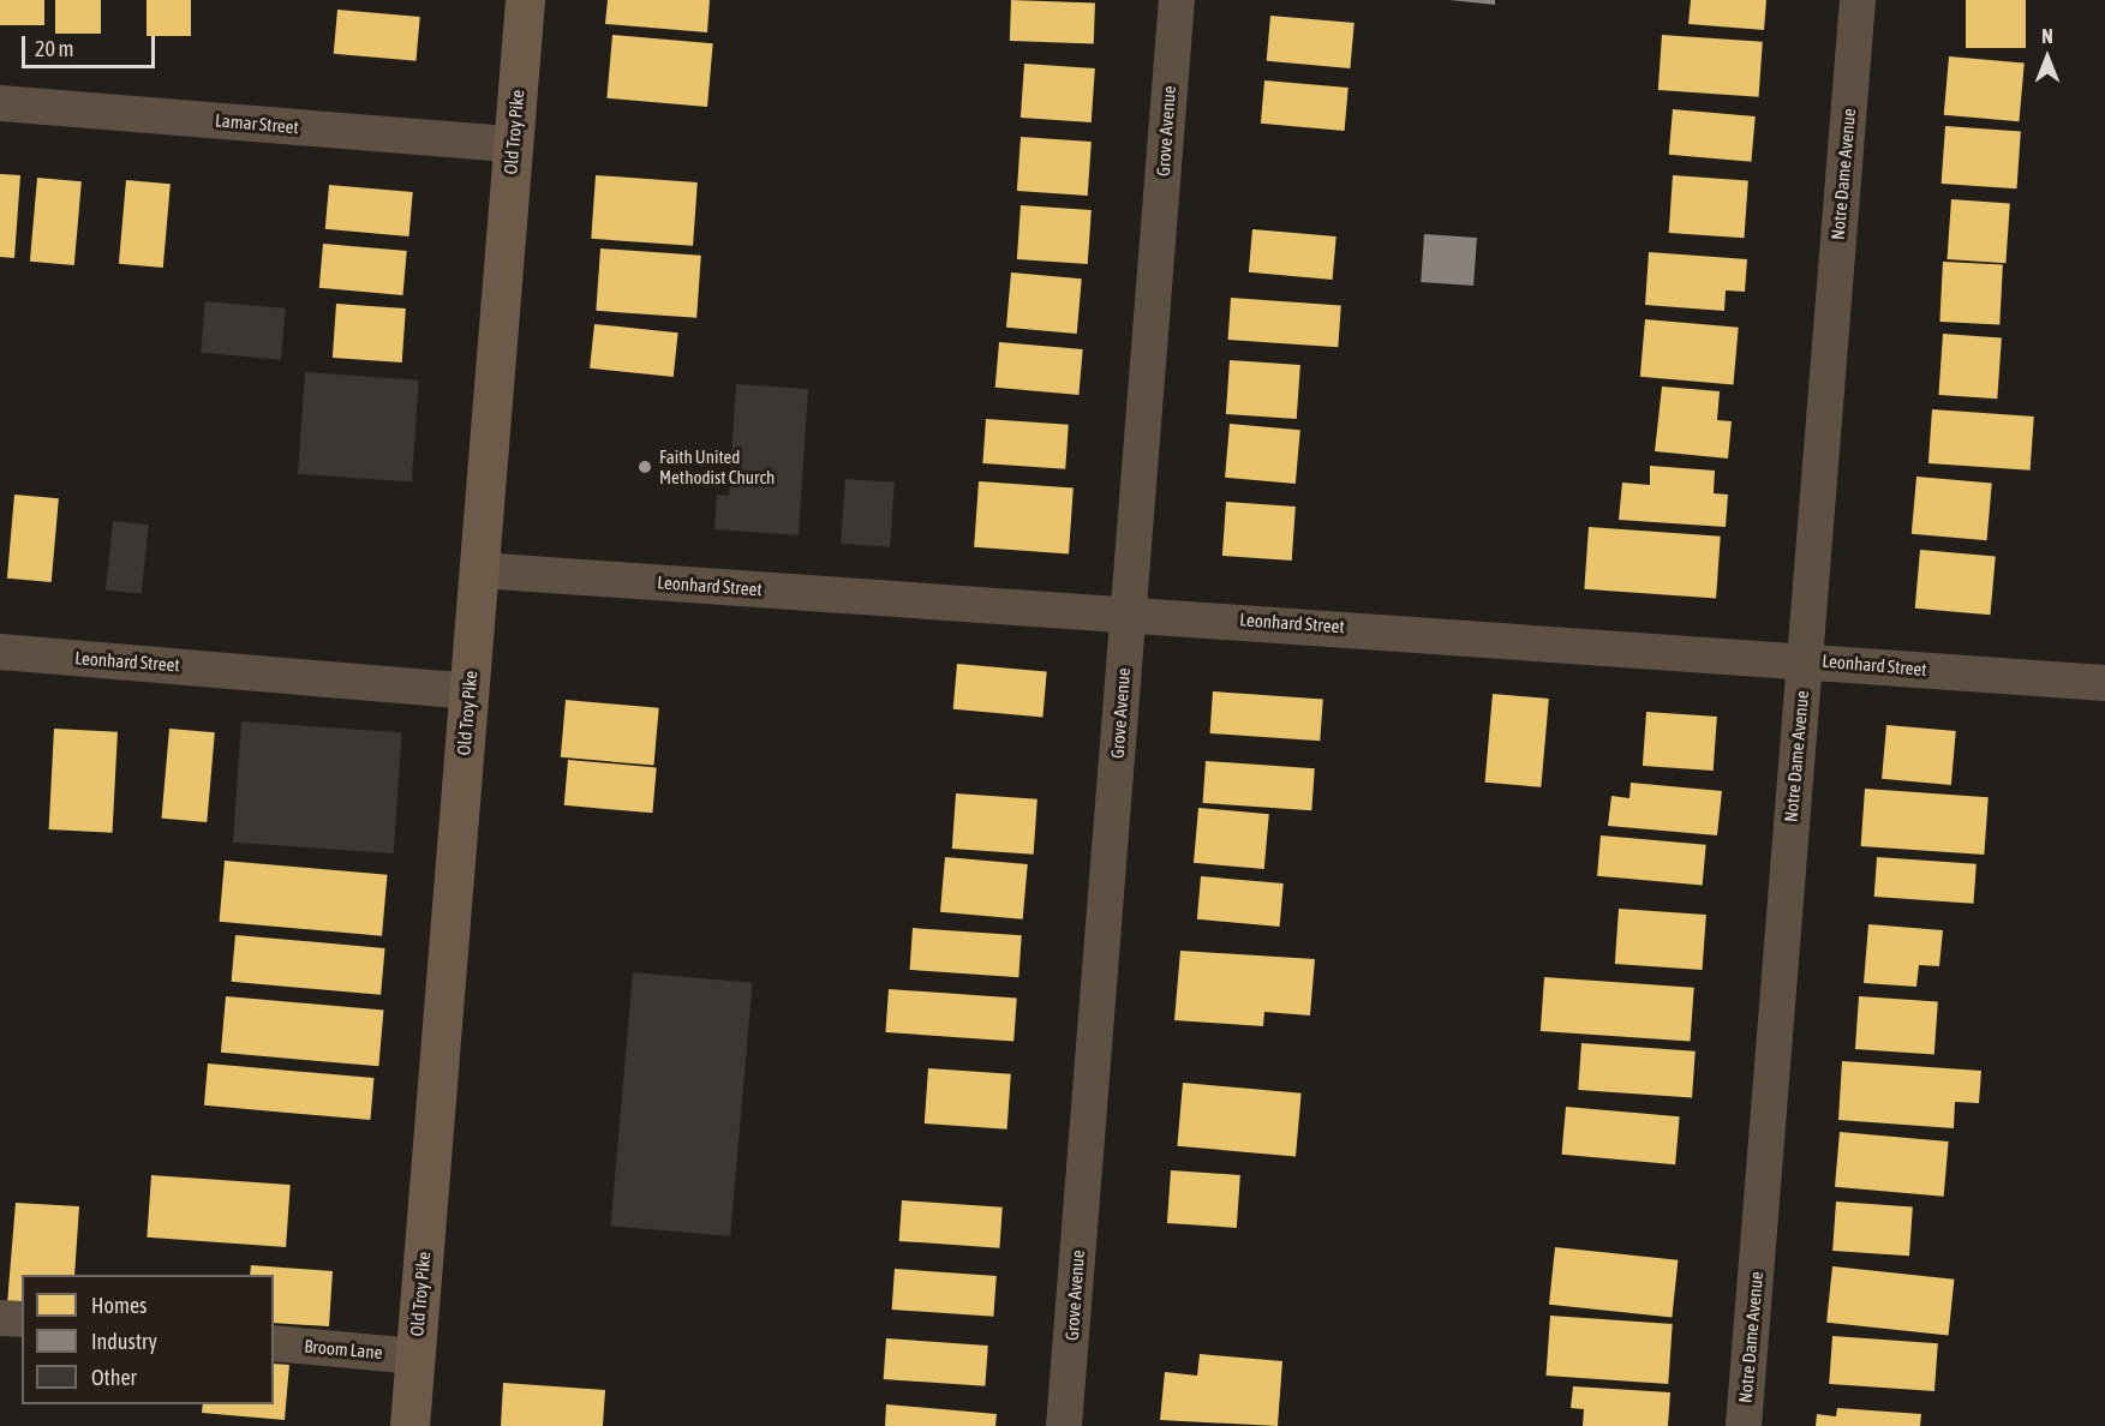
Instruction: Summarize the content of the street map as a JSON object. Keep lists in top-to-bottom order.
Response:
{
  "streets": {
    "main road": ["Old Troy Pike"],
    "street": [
      "Lamar Street",
      "Grove Avenue",
      "Notre Dame Avenue",
      "Leonhard Street",
      "Broom Lane"
    ]
  },
  "crossings": [
    ["Lamar Street", "Old Troy Pike"],
    ["Grove Avenue", "Leonhard Street"],
    ["Old Troy Pike", "Leonhard Street"],
    ["Old Troy Pike", "Broom Lane"],
    ["Notre Dame Avenue", "Leonhard Street"]
  ],
  "places": ["Faith United Methodist Church"],
  "legend": ["Homes", "Industry", "Other"],
  "scale_bar": "20 m",
  "north": "top"
}
